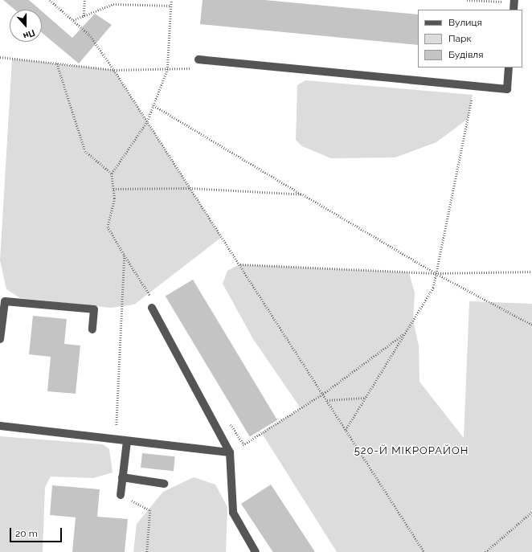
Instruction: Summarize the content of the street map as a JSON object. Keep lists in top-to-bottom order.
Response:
{
  "districts": ["520-Й МІКРОРАЙОН"],
  "legend": ["Вулиця", "Парк", "Будівля"],
  "scale_bar": "20 m",
  "north": "bottom"
}
